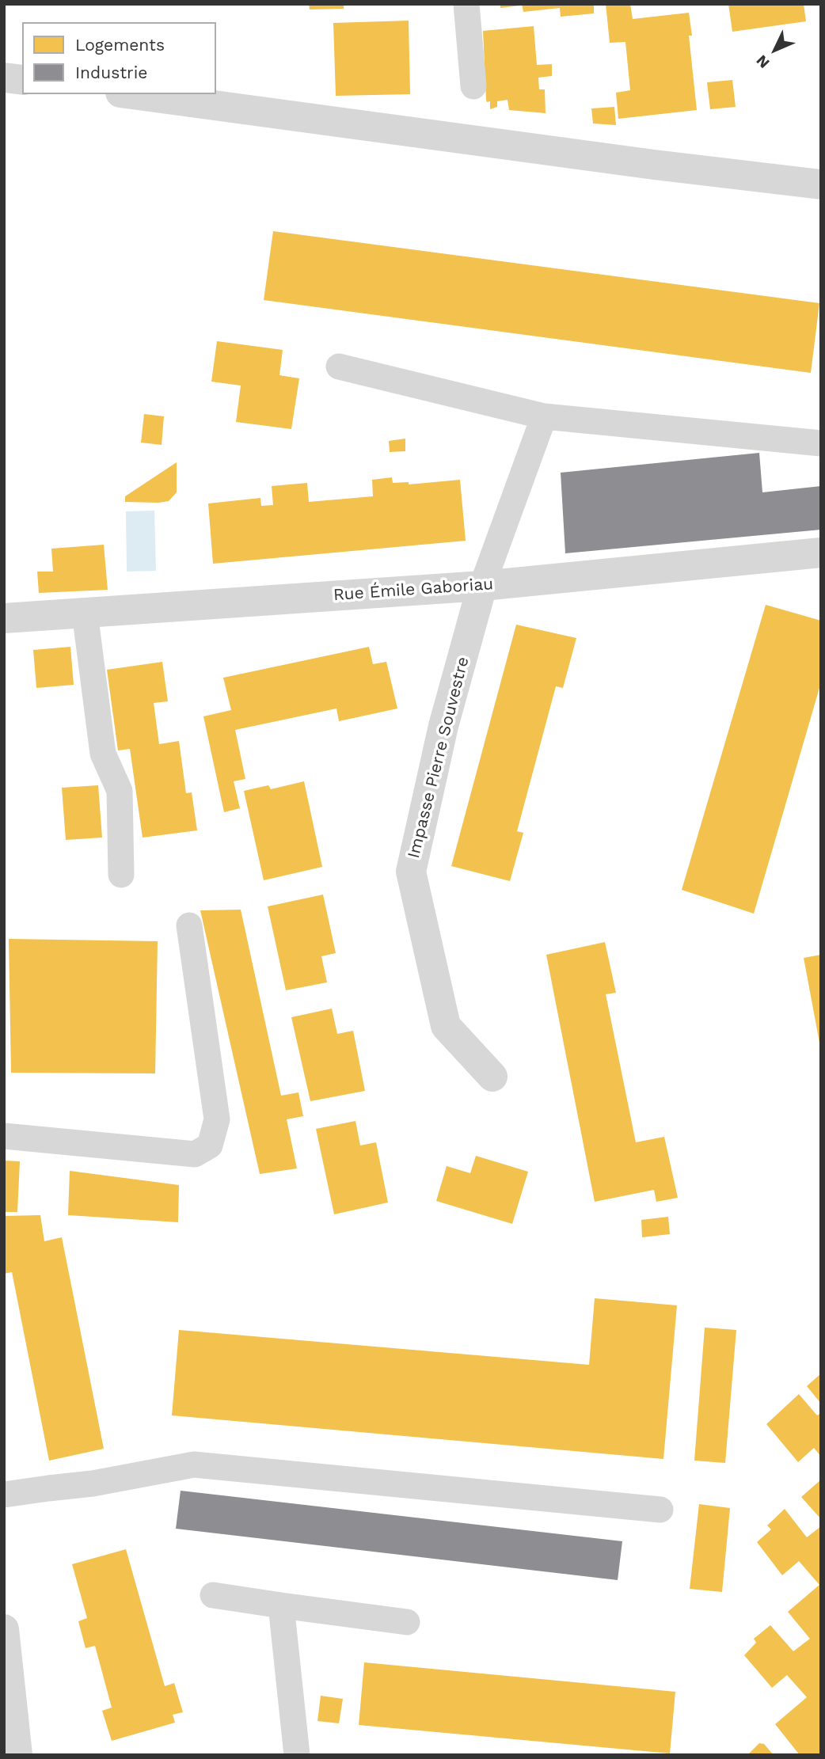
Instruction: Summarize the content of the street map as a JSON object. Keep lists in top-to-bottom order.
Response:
{
  "streets": {
    "street": ["Rue Émile Gaboriau", "Impasse Pierre Souvestre"]
  },
  "crossings": [
    ["Rue Émile Gaboriau", "Impasse Pierre Souvestre"]
  ],
  "legend": ["Logements", "Industrie"],
  "north": "bottom left"
}
